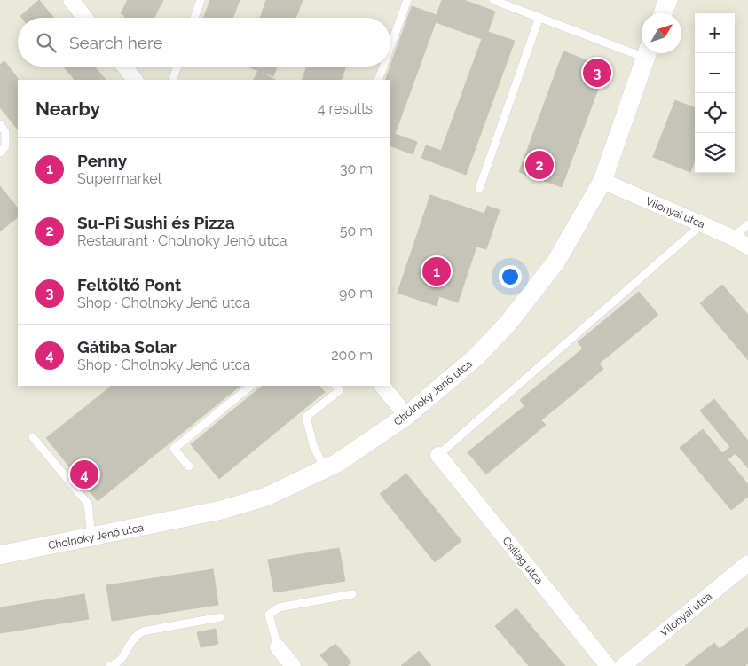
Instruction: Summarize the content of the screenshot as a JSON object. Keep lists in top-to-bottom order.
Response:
{
  "streets": {
    "street": ["Vilonyai utca", "Cholnoky Jenő utca", "Csillag utca"]
  },
  "crossings": [
    ["Vilonyai utca", "Cholnoky Jenő utca"]
  ],
  "north": "top right",
  "page": {
    "map_buttons": ["+", "−"],
    "search": "Search here",
    "pins": [
      "3",
      "2",
      "1",
      "4"
    ],
    "heading": ["Nearby", "4 results"],
    "list": [
      {
        "mark": "1",
        "name": "Penny",
        "note": "Supermarket",
        "value": "30 m"
      },
      {
        "mark": "2",
        "name": "Su-Pi Sushi és Pizza",
        "note": "Restaurant · Cholnoky Jenő utca",
        "value": "50 m"
      },
      {
        "mark": "3",
        "name": "Feltöltő Pont",
        "note": "Shop · Cholnoky Jenő utca",
        "value": "90 m"
      },
      {
        "mark": "4",
        "name": "Gátiba Solar",
        "note": "Shop · Cholnoky Jenő utca",
        "value": "200 m"
      }
    ]
  }
}
